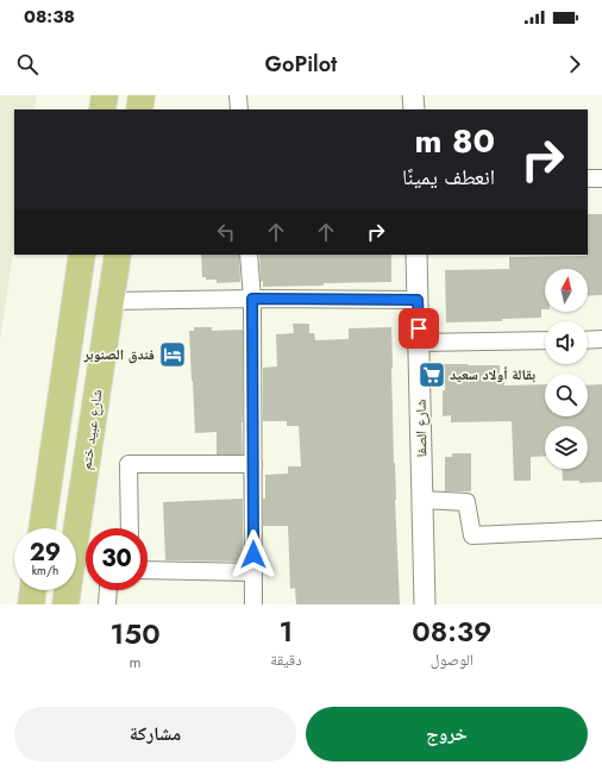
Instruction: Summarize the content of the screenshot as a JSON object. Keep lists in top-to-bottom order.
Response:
{
  "streets": {
    "main road": ["شارع عبيد ختم"],
    "street": ["شارع الصفا"]
  },
  "places": {
    "hotel": ["فندق الصنوبر"],
    "supermarket": ["بقالة أولاد سعيد"]
  },
  "north": "top",
  "page": {
    "status": "08:38",
    "header": "GoPilot",
    "turn": ["80 m", "انعطف يمينًا"],
    "speed": "29 km/h",
    "limit": "30",
    "eta": [
      "08:39",
      "الوصول",
      "1",
      "دقيقة",
      "150",
      "m"
    ],
    "buttons": ["خروج", "مشاركة"]
  }
}
